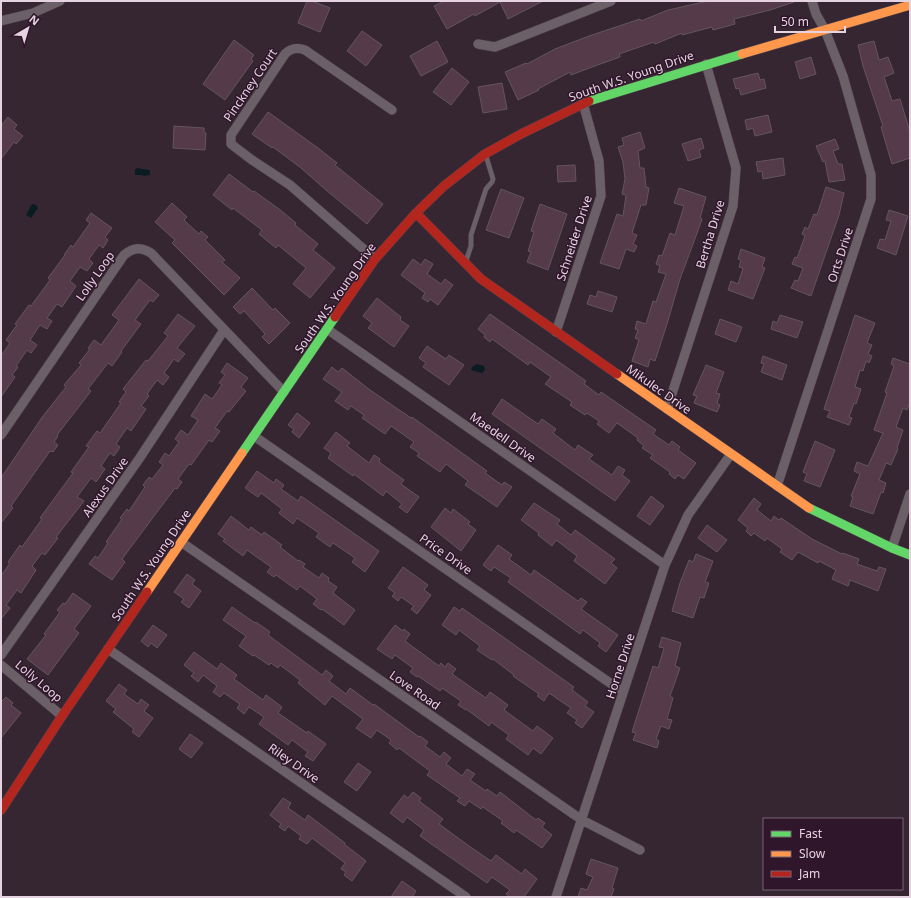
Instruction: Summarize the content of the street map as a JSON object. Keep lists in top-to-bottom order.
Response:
{
  "streets": {
    "main road": ["South W.S. Young Drive", "Mikulec Drive"],
    "street": [
      "Pinckney Court",
      "Bertha Drive",
      "Schneider Drive",
      "Orts Drive",
      "Lolly Loop",
      "Maedell Drive",
      "Alexus Drive",
      "Price Drive",
      "Horne Drive",
      "Love Road",
      "Riley Drive"
    ]
  },
  "crossings": [
    ["South W.S. Young Drive", "Pinckney Court"],
    ["South W.S. Young Drive", "Bertha Drive"],
    ["South W.S. Young Drive", "Schneider Drive"],
    ["South W.S. Young Drive", "Orts Drive"],
    ["South W.S. Young Drive", "Lolly Loop"],
    ["South W.S. Young Drive", "Mikulec Drive"],
    ["South W.S. Young Drive", "Maedell Drive"],
    ["South W.S. Young Drive", "Price Drive"],
    ["South W.S. Young Drive", "Love Road"],
    ["South W.S. Young Drive", "Riley Drive"],
    ["Bertha Drive", "Mikulec Drive"],
    ["Schneider Drive", "Mikulec Drive"],
    ["Orts Drive", "Mikulec Drive"],
    ["Lolly Loop", "Alexus Drive"],
    ["Mikulec Drive", "Horne Drive"],
    ["Maedell Drive", "Horne Drive"],
    ["Price Drive", "Horne Drive"],
    ["Horne Drive", "Love Road"]
  ],
  "legend": ["Fast", "Slow", "Jam"],
  "scale_bar": "50 m",
  "north": "top right"
}
